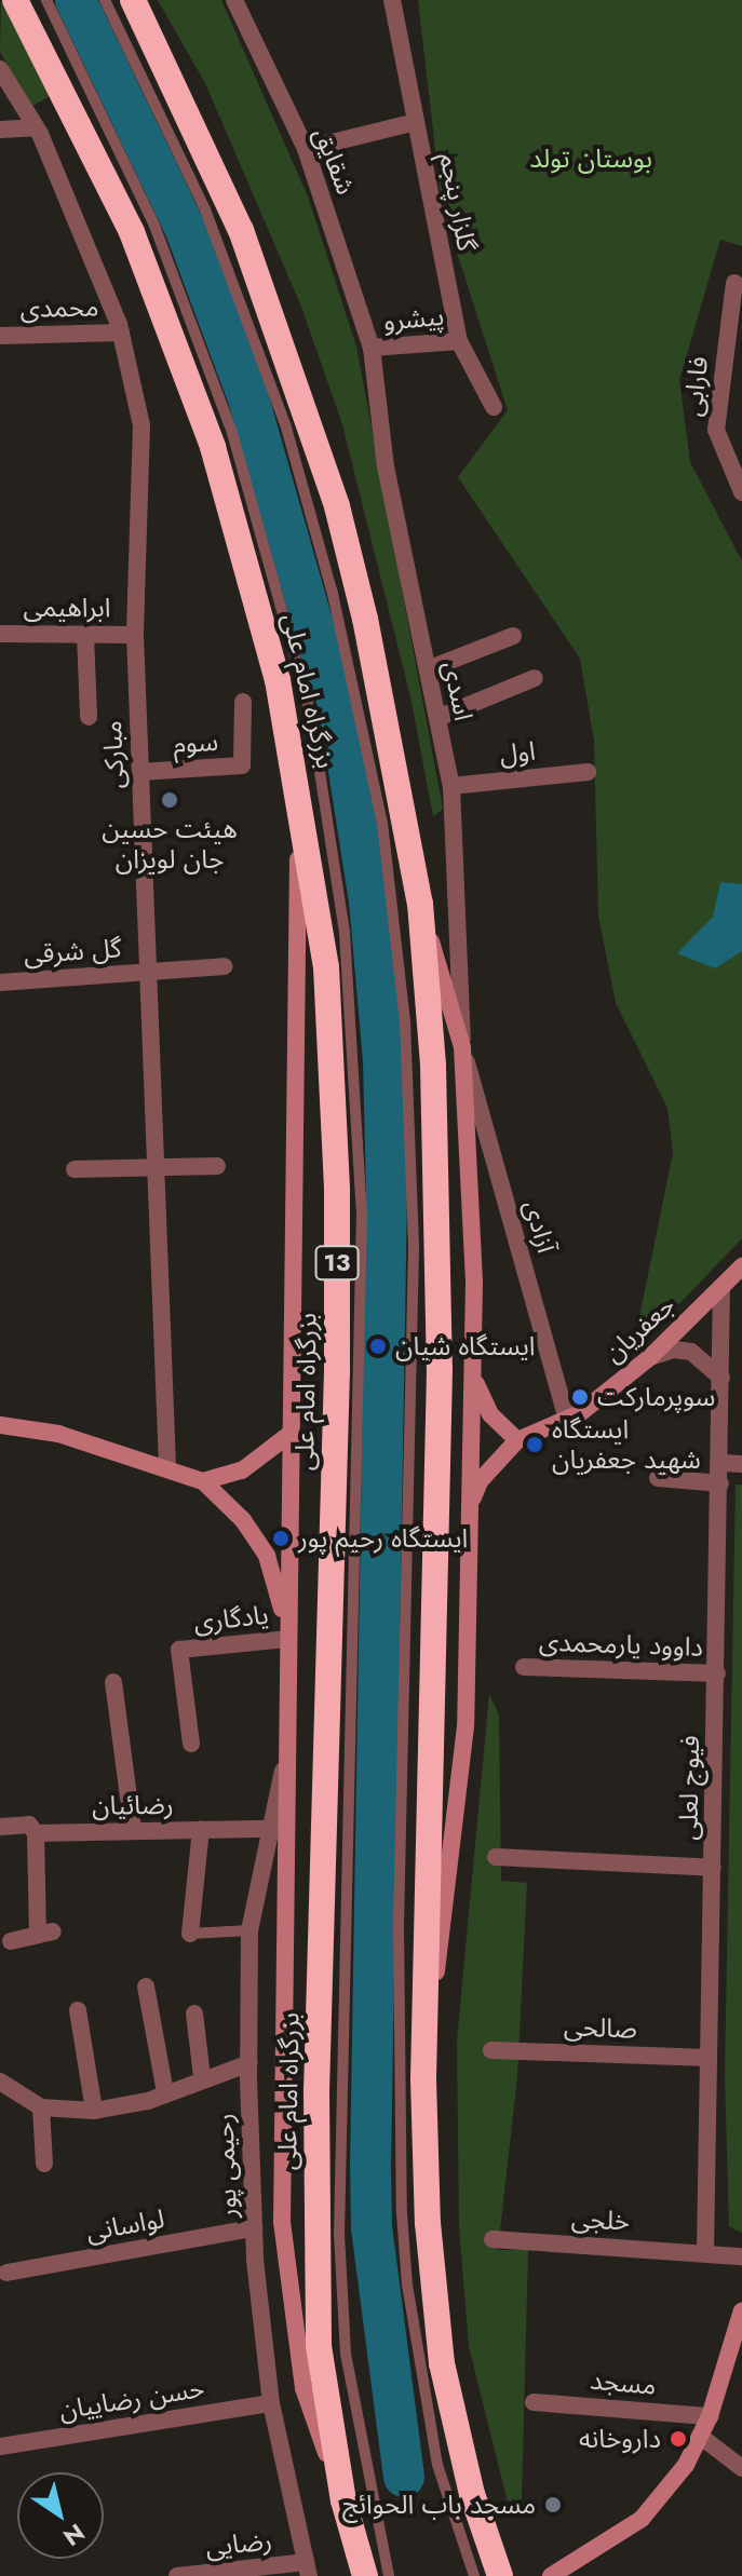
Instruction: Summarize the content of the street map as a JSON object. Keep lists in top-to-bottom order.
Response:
{
  "streets": {
    "highway": ["بزرگراه امام علی", "13"],
    "main road": ["جعفریان"],
    "street": [
      "شقایق",
      "گلزار پنجم",
      "محمدی",
      "پیشرو",
      "فارابی",
      "ابراهیمی",
      "اسدی",
      "سوم",
      "اول",
      "مبارکی",
      "گل شرقی",
      "آزادی",
      "یادگاری",
      "داوود یارمحمدی",
      "فیوج لعلی",
      "رضائیان",
      "صالحی",
      "رحیمی پور",
      "خلجی",
      "لواسانی",
      "مسجد",
      "حسن رضاییان",
      "رضایی"
    ]
  },
  "crossings": [
    ["شقایق", "پیشرو"],
    ["شقایق", "اسدی"],
    ["گلزار پنجم", "پیشرو"],
    ["محمدی", "مبارکی"],
    ["پیشرو", "اسدی"],
    ["ابراهیمی", "مبارکی"],
    ["اسدی", "اول"],
    ["اسدی", "آزادی"],
    ["سوم", "مبارکی"],
    ["مبارکی", "گل شرقی"],
    ["آزادی", "جعفریان"],
    ["جعفریان", "فیوج لعلی"],
    ["داوود یارمحمدی", "فیوج لعلی"],
    ["فیوج لعلی", "صالحی"],
    ["فیوج لعلی", "خلجی"],
    ["رضائیان", "رحیمی پور"],
    ["رحیمی پور", "لواسانی"],
    ["رحیمی پور", "حسن رضاییان"],
    ["رحیمی پور", "رضایی"]
  ],
  "parks": ["بوستان تولد"],
  "places": [
    "هیئت حسین جان لویزان",
    "ایستگاه شیان",
    "سوپرمارکت",
    "ایستگاه شهید جعفریان",
    "ایستگاه رحیم پور",
    "داروخانه",
    "مسجد باب الحوائج"
  ],
  "north": "bottom right"
}
